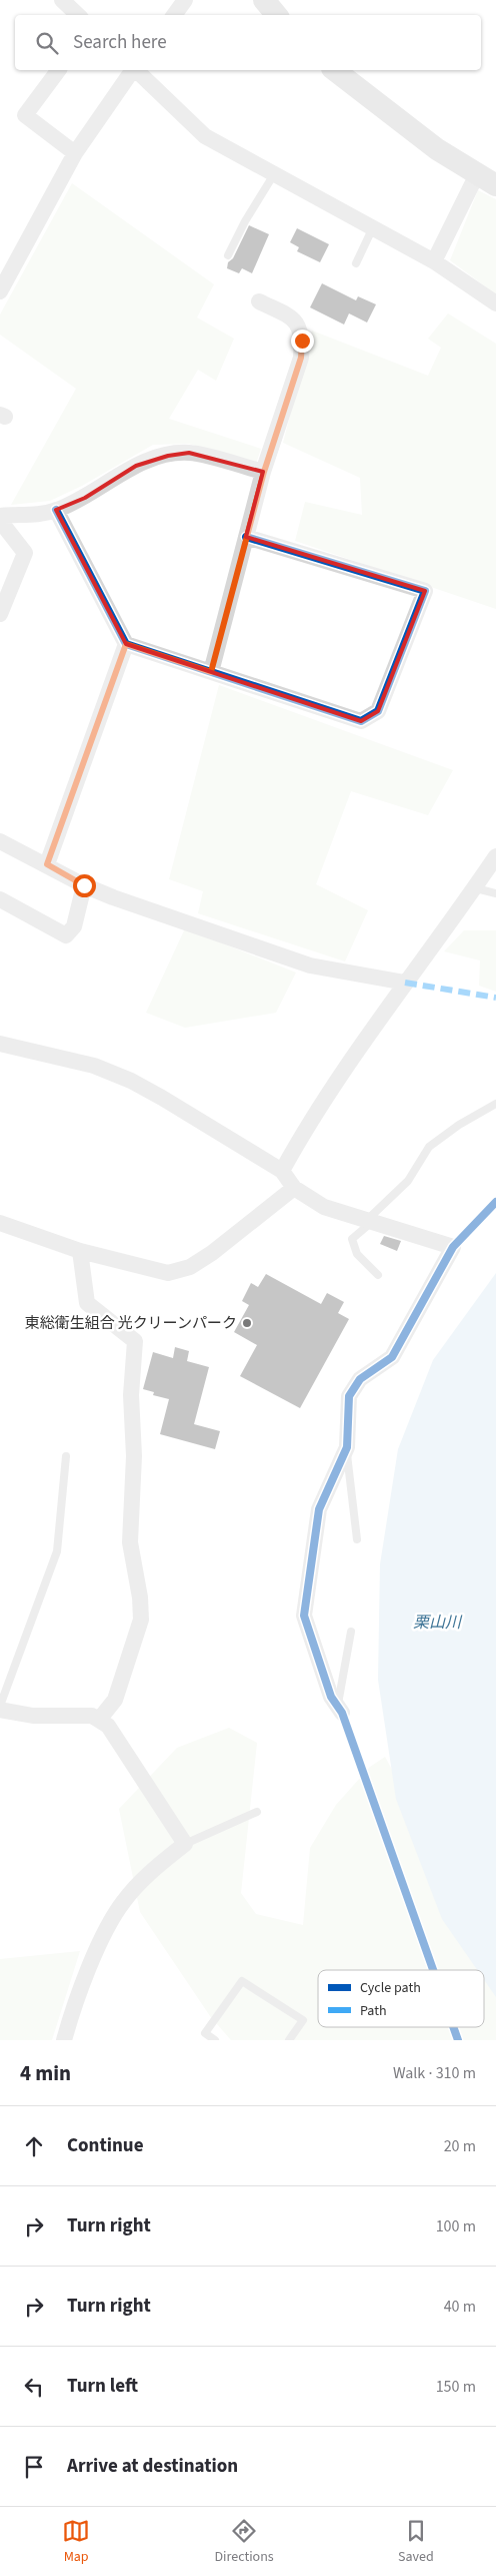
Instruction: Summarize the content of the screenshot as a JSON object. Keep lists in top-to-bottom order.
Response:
{
  "water": ["栗山川"],
  "places": ["東総衛生組合 光クリーンパーク"],
  "legend": ["Cycle path", "Path"],
  "page": {
    "search": "Search here",
    "heading": ["4 min", "Walk · 310 m"],
    "list": [
      ["Continue", "20 m"],
      ["Turn right", "100 m"],
      ["Turn right", "40 m"],
      ["Turn left", "150 m"],
      "Arrive at destination"
    ],
    "nav": ["Map", "Directions", "Saved"]
  }
}
